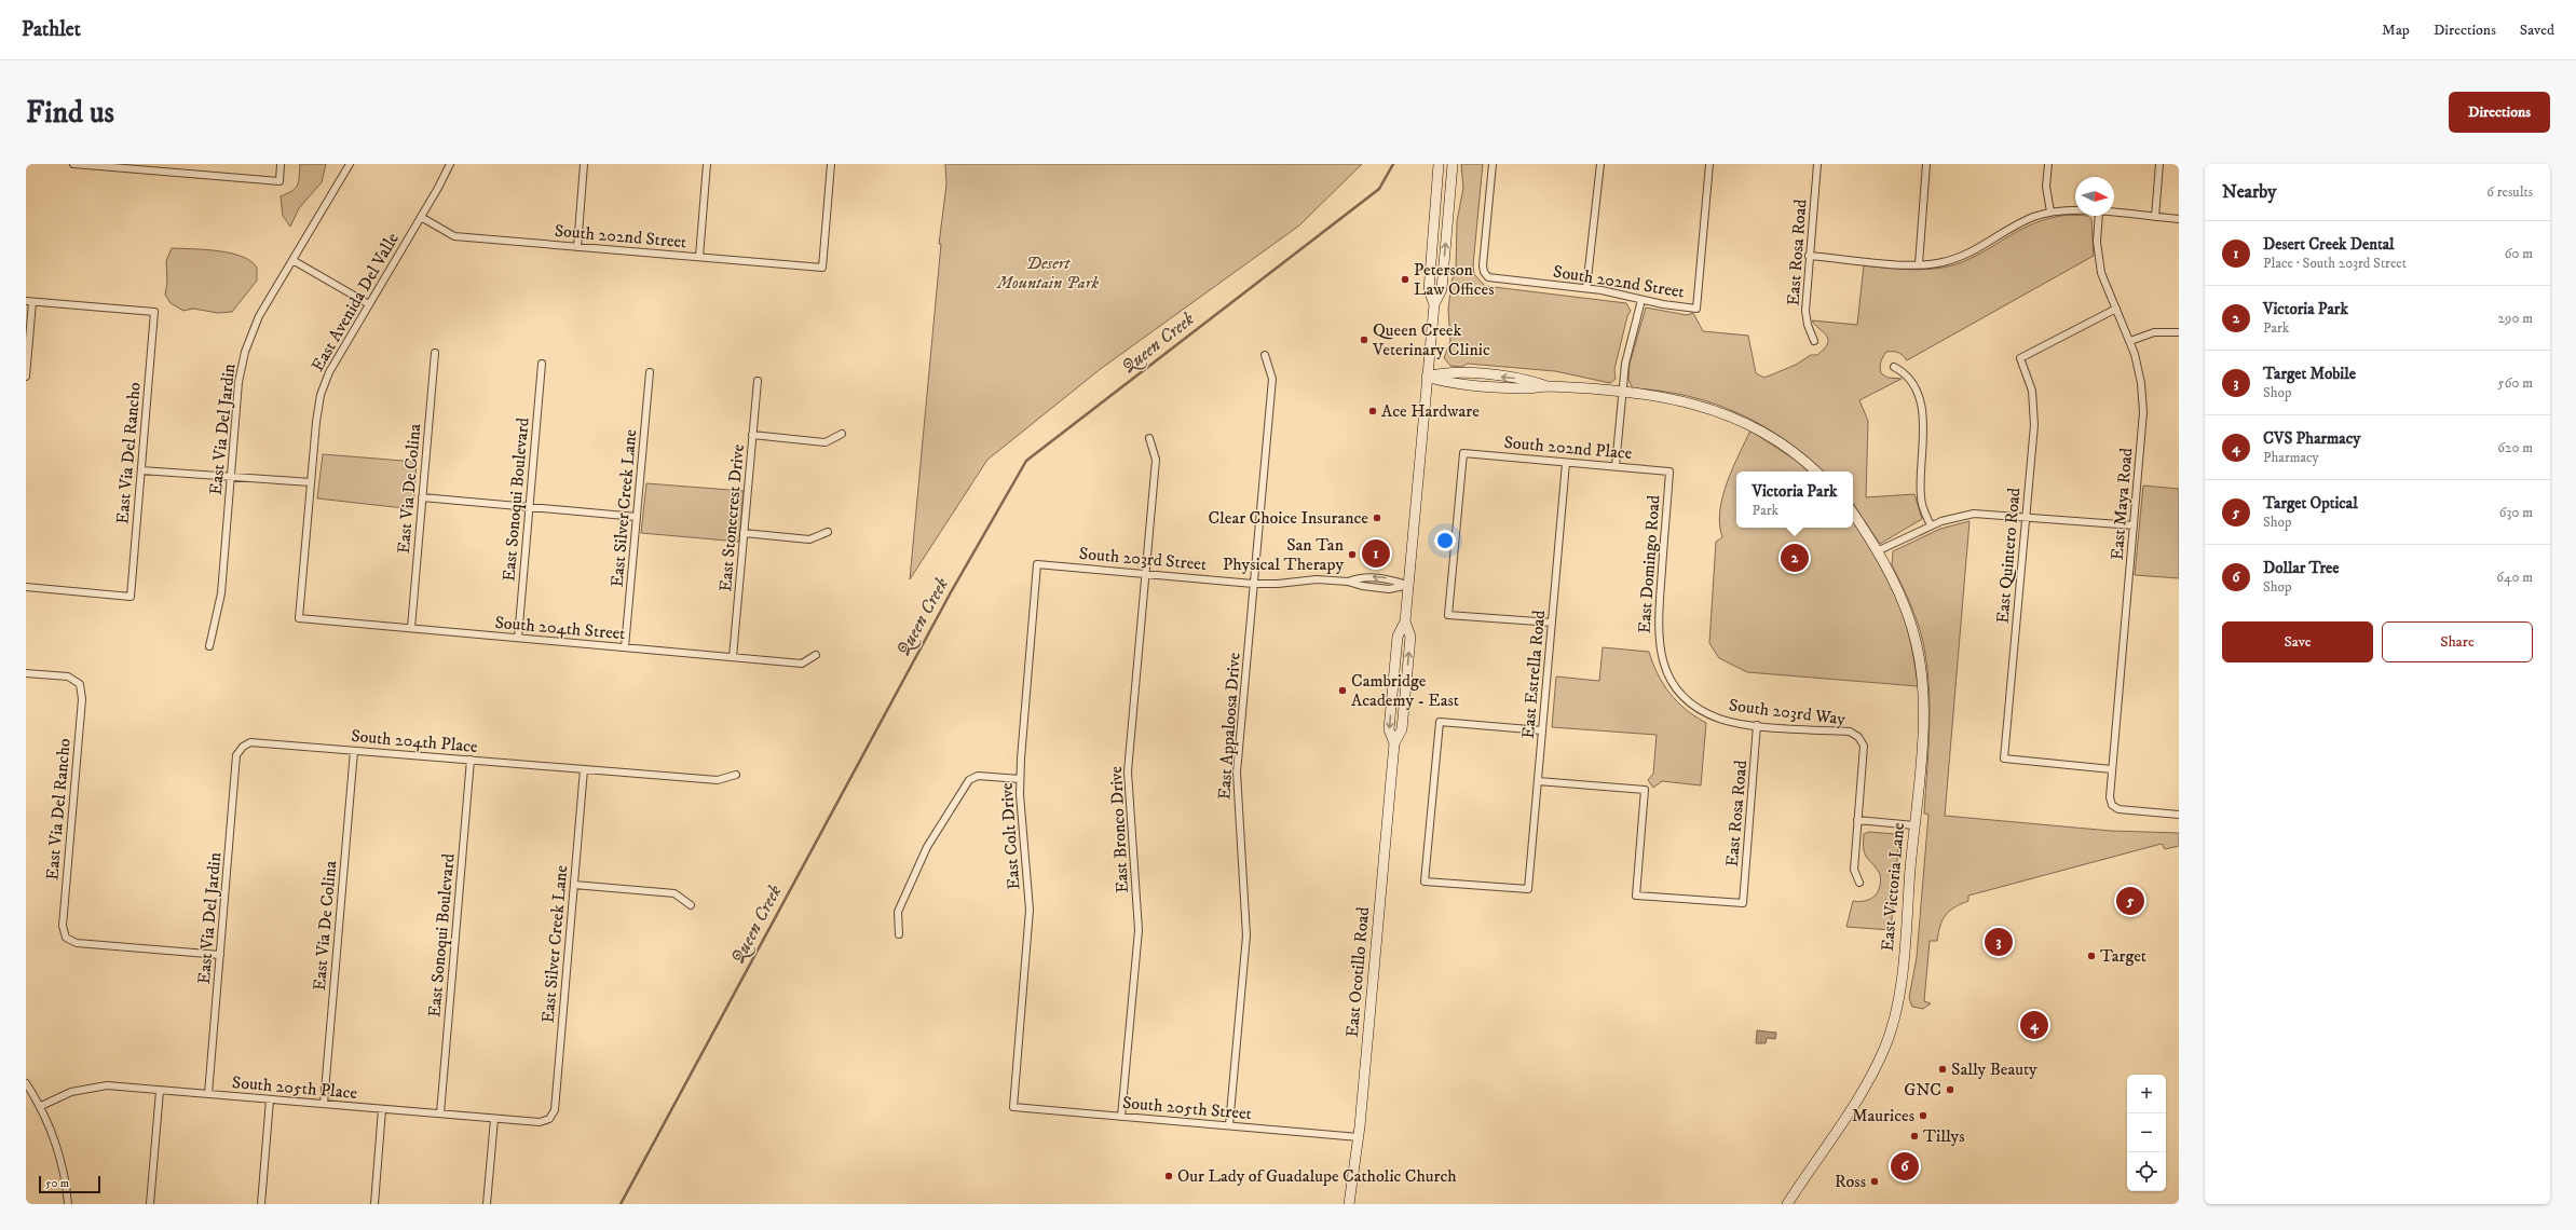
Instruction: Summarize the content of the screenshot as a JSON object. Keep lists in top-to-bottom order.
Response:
{
  "streets": {
    "main road": ["East Victoria Lane", "East Ocotillo Road"],
    "street": [
      "South 202nd Street",
      "East Rosa Road",
      "East Avenida Del Valle",
      "East Via Del Jardin",
      "South 202nd Place",
      "East Via Del Rancho",
      "East Via De Colina",
      "East Sonoqui Boulevard",
      "East Maya Road",
      "East Silver Creek Lane",
      "East Stonecrest Drive",
      "East Quintero Road",
      "South 203rd Street",
      "East Domingo Road",
      "South 204th Street",
      "East Estrella Road",
      "South 203rd Way",
      "East Appaloosa Drive",
      "South 204th Place",
      "East Bronco Drive",
      "East Colt Drive",
      "South 205th Place",
      "South 205th Street"
    ]
  },
  "crossings": [
    ["South 202nd Street", "East Avenida Del Valle"],
    ["East Rosa Road", "East Estrella Road"],
    ["East Rosa Road", "South 203rd Way"],
    ["East Avenida Del Valle", "South 204th Street"],
    ["East Via Del Jardin", "East Via Del Rancho"],
    ["East Via Del Jardin", "South 204th Place"],
    ["East Via Del Jardin", "South 205th Place"],
    ["South 202nd Place", "East Domingo Road"],
    ["South 202nd Place", "East Estrella Road"],
    ["East Via De Colina", "South 204th Street"],
    ["East Via De Colina", "South 204th Place"],
    ["East Via De Colina", "South 205th Place"],
    ["East Sonoqui Boulevard", "South 204th Street"],
    ["East Sonoqui Boulevard", "South 204th Place"],
    ["East Sonoqui Boulevard", "South 205th Place"],
    ["East Maya Road", "East Quintero Road"],
    ["East Silver Creek Lane", "South 204th Street"],
    ["East Silver Creek Lane", "South 204th Place"],
    ["East Silver Creek Lane", "South 205th Place"],
    ["East Stonecrest Drive", "South 204th Street"],
    ["South 203rd Street", "East Appaloosa Drive"],
    ["South 203rd Street", "East Bronco Drive"],
    ["South 203rd Street", "East Colt Drive"],
    ["South 203rd Street", "East Ocotillo Road"],
    ["East Domingo Road", "South 203rd Way"],
    ["East Appaloosa Drive", "South 205th Street"],
    ["East Bronco Drive", "South 205th Street"],
    ["East Colt Drive", "South 205th Street"],
    ["East Ocotillo Road", "South 205th Street"]
  ],
  "water": ["Queen Creek"],
  "parks": ["Desert Mountain Park"],
  "places": [
    "Peterson Law Offices",
    "Queen Creek Veterinary Clinic",
    "Ace Hardware",
    "Clear Choice Insurance",
    "San Tan Physical Therapy",
    "Cambridge Academy - East",
    "Target",
    "Sally Beauty",
    "GNC",
    "Maurices",
    "Tillys",
    "Our Lady of Guadalupe Catholic Church",
    "Ross"
  ],
  "scale_bar": "50 m",
  "north": "right",
  "page": {
    "header": "Pathlet",
    "nav": ["Map", "Directions", "Saved"],
    "buttons": [
      "Directions",
      ["Save", "Share"]
    ],
    "title": "Find us",
    "heading": ["Nearby", "6 results"],
    "list": [
      {
        "mark": "1",
        "name": "Desert Creek Dental",
        "note": "Place · South 203rd Street",
        "value": "60 m"
      },
      {
        "mark": "2",
        "name": "Victoria Park",
        "note": "Park",
        "value": "290 m"
      },
      {
        "mark": "3",
        "name": "Target Mobile",
        "note": "Shop",
        "value": "560 m"
      },
      {
        "mark": "4",
        "name": "CVS Pharmacy",
        "note": "Pharmacy",
        "value": "620 m"
      },
      {
        "mark": "5",
        "name": "Target Optical",
        "note": "Shop",
        "value": "630 m"
      },
      {
        "mark": "6",
        "name": "Dollar Tree",
        "note": "Shop",
        "value": "640 m"
      }
    ],
    "popup": ["Victoria Park", "Park"],
    "pins": [
      "1",
      "2",
      "5",
      "3",
      "4",
      "6"
    ],
    "map_buttons": ["+", "−"],
    "scale": "50 m"
  }
}
